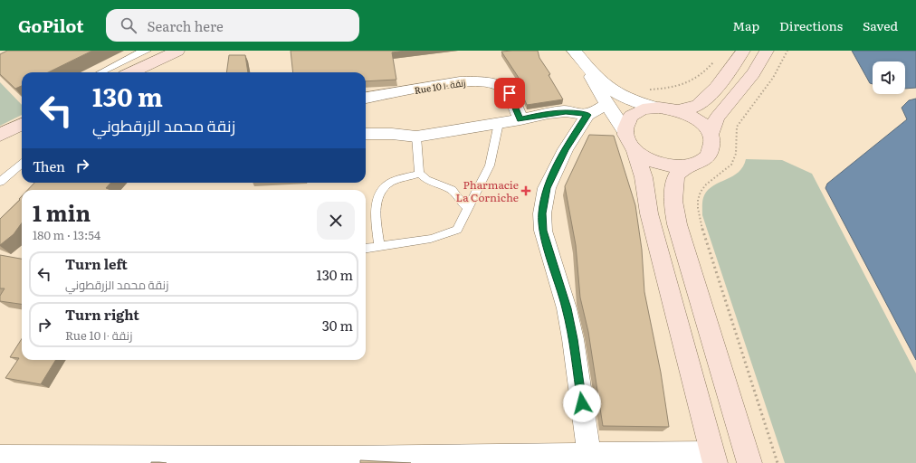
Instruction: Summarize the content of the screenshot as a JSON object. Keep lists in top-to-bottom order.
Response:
{
  "streets": {
    "street": ["Rue 10 زنقة ١٠"]
  },
  "places": {
    "health": ["Pharmacie La Corniche"]
  },
  "page": {
    "header": "GoPilot",
    "search": "Search here",
    "nav": ["Map", "Directions", "Saved"],
    "turn": ["130 m", "زنقة محمد الزرقطوني"],
    "then": "Then",
    "heading": ["1 min", "180 m · 13:54"],
    "list": [
      {
        "name": "Turn left",
        "note": "زنقة محمد الزرقطوني",
        "value": "130 m"
      },
      {
        "name": "Turn right",
        "note": "Rue 10 زنقة ١٠",
        "value": "30 m"
      }
    ]
  }
}
